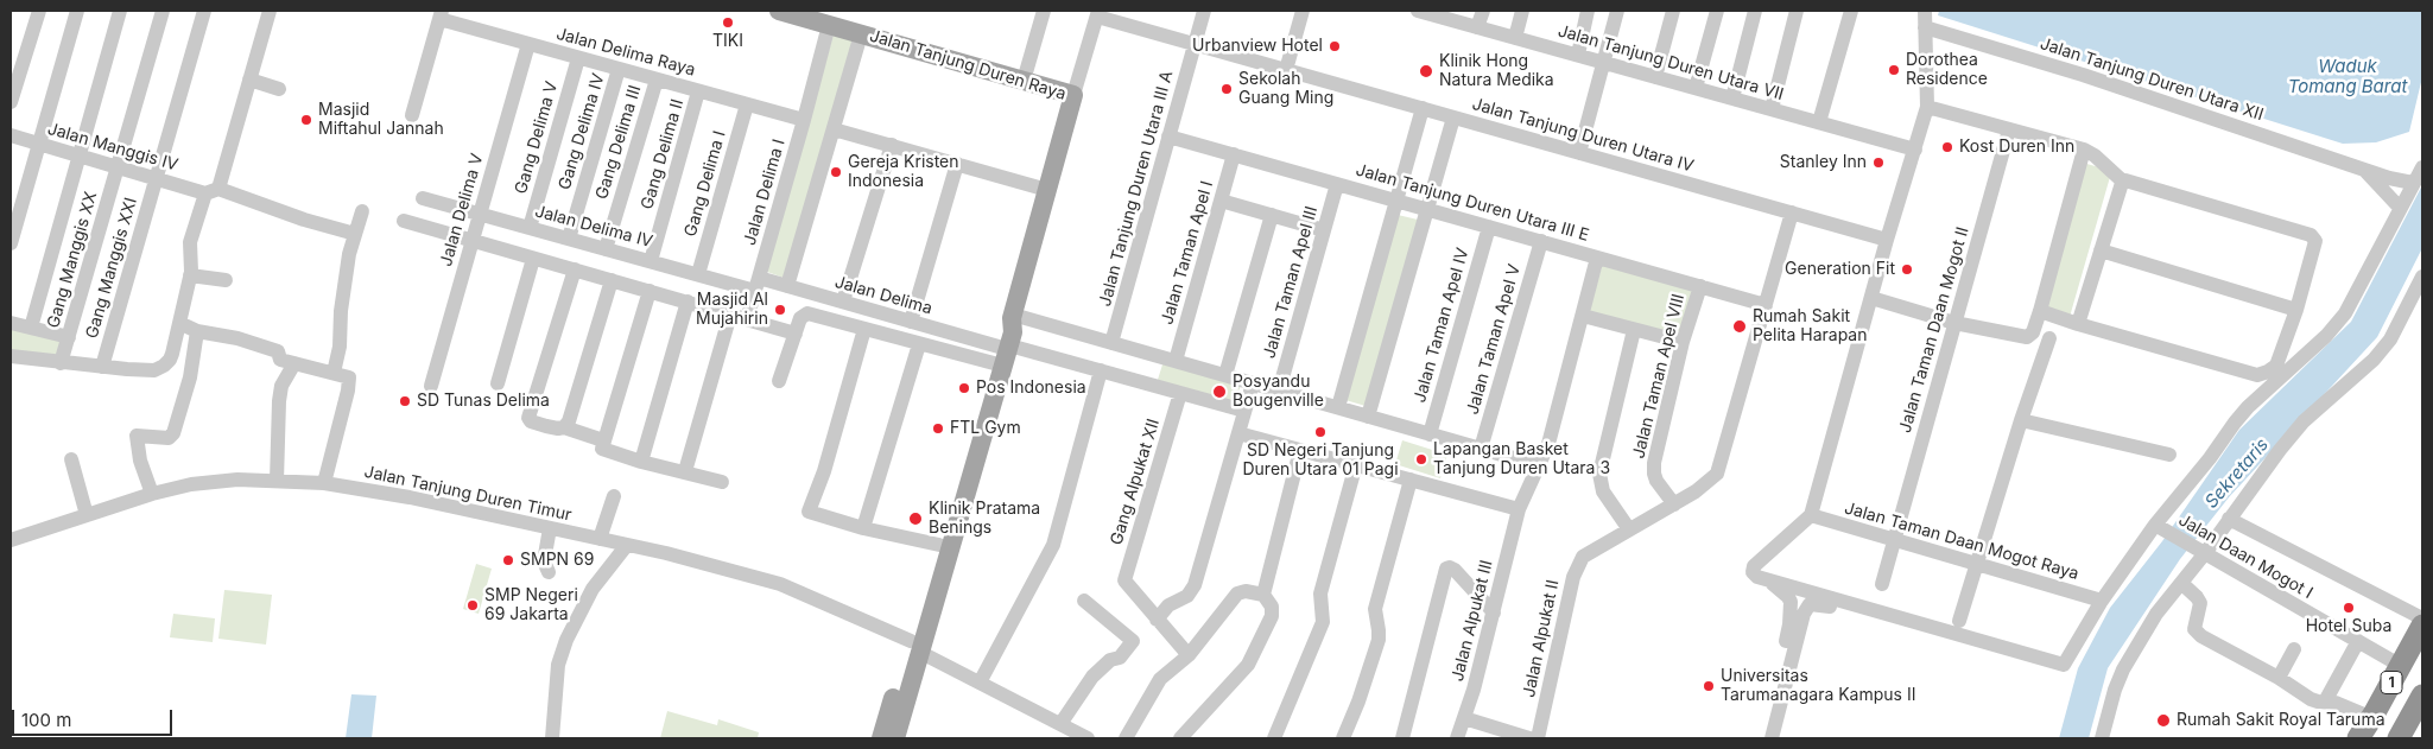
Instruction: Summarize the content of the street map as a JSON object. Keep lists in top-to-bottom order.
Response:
{
  "streets": {
    "highway": ["1"],
    "main road": ["Jalan Tanjung Duren Raya"],
    "street": [
      "Jalan Delima Raya",
      "Jalan Tanjung Duren Utara VII",
      "Jalan Tanjung Duren Utara XII",
      "Gang Delima IV",
      "Jalan Tanjung Duren Utara IV",
      "Gang Delima V",
      "Gang Delima III",
      "Jalan Manggis IV",
      "Gang Delima II",
      "Gang Delima I",
      "Jalan Tanjung Duren Utara III A",
      "Jalan Delima I",
      "Jalan Tanjung Duren Utara III E",
      "Jalan Delima V",
      "Jalan Delima IV",
      "Jalan Taman Apel I",
      "Gang Manggis XX",
      "Gang Manggis XXI",
      "Jalan Taman Apel III",
      "Jalan Delima",
      "Jalan Taman Apel IV",
      "Jalan Taman Daan Mogot II",
      "Jalan Taman Apel V",
      "Jalan Taman Apel VIII",
      "Gang Alpukat XII",
      "Jalan Tanjung Duren Timur",
      "Jalan Taman Daan Mogot Raya",
      "Jalan Daan Mogot I",
      "Jalan Alpukat III",
      "Jalan Alpukat II"
    ]
  },
  "crossings": [
    ["Jalan Delima Raya", "Gang Delima IV"],
    ["Jalan Delima Raya", "Gang Delima V"],
    ["Jalan Delima Raya", "Gang Delima III"],
    ["Jalan Delima Raya", "Gang Delima II"],
    ["Jalan Delima Raya", "Gang Delima I"],
    ["Jalan Delima Raya", "Jalan Delima I"],
    ["Jalan Delima Raya", "Jalan Delima V"],
    ["Jalan Tanjung Duren Raya", "Jalan Delima I"],
    ["Jalan Tanjung Duren Raya", "Jalan Delima"],
    ["Jalan Tanjung Duren Raya", "Jalan Tanjung Duren Timur"],
    ["Gang Delima IV", "Jalan Delima IV"],
    ["Jalan Tanjung Duren Utara IV", "Jalan Tanjung Duren Utara III A"],
    ["Gang Delima V", "Jalan Delima IV"],
    ["Gang Delima III", "Jalan Delima IV"],
    ["Jalan Manggis IV", "Gang Manggis XX"],
    ["Jalan Manggis IV", "Gang Manggis XXI"],
    ["Gang Delima II", "Jalan Delima IV"],
    ["Gang Delima I", "Jalan Delima IV"],
    ["Jalan Tanjung Duren Utara III A", "Jalan Tanjung Duren Utara III E"],
    ["Jalan Delima I", "Jalan Delima IV"],
    ["Jalan Delima I", "Jalan Delima"],
    ["Jalan Tanjung Duren Utara III E", "Jalan Taman Apel I"],
    ["Jalan Tanjung Duren Utara III E", "Jalan Taman Apel III"],
    ["Jalan Tanjung Duren Utara III E", "Jalan Taman Apel IV"],
    ["Jalan Tanjung Duren Utara III E", "Jalan Taman Apel V"],
    ["Jalan Tanjung Duren Utara III E", "Jalan Taman Apel VIII"],
    ["Jalan Tanjung Duren Utara III E", "Jalan Alpukat III"],
    ["Jalan Delima V", "Jalan Delima IV"],
    ["Jalan Delima IV", "Jalan Delima"],
    ["Jalan Taman Daan Mogot II", "Jalan Taman Daan Mogot Raya"],
    ["Jalan Taman Daan Mogot Raya", "Jalan Daan Mogot I"],
    ["Jalan Daan Mogot I", "1"]
  ],
  "water": ["Waduk Tomang Barat", "Sekretaris"],
  "places": [
    "TIKI",
    "Urbanview Hotel",
    "Dorothea Residence",
    "Klinik Hong Natura Medika",
    "Sekolah Guang Ming",
    "Masjid Miftahul Jannah",
    "Kost Duren Inn",
    "Stanley Inn",
    "Gereja Kristen Indonesia",
    "Generation Fit",
    "Masjid Al Mujahirin",
    "Rumah Sakit Pelita Harapan",
    "Pos Indonesia",
    "Posyandu Bougenville",
    "SD Tunas Delima",
    "FTL Gym",
    "SD Negeri Tanjung Duren Utara 01 Pagi",
    "Lapangan Basket Tanjung Duren Utara 3",
    "Klinik Pratama Benings",
    "SMPN 69",
    "SMP Negeri 69 Jakarta",
    "Hotel Suba",
    "Universitas Tarumanagara Kampus II",
    "Rumah Sakit Royal Taruma"
  ],
  "scale_bar": "100 m"
}
